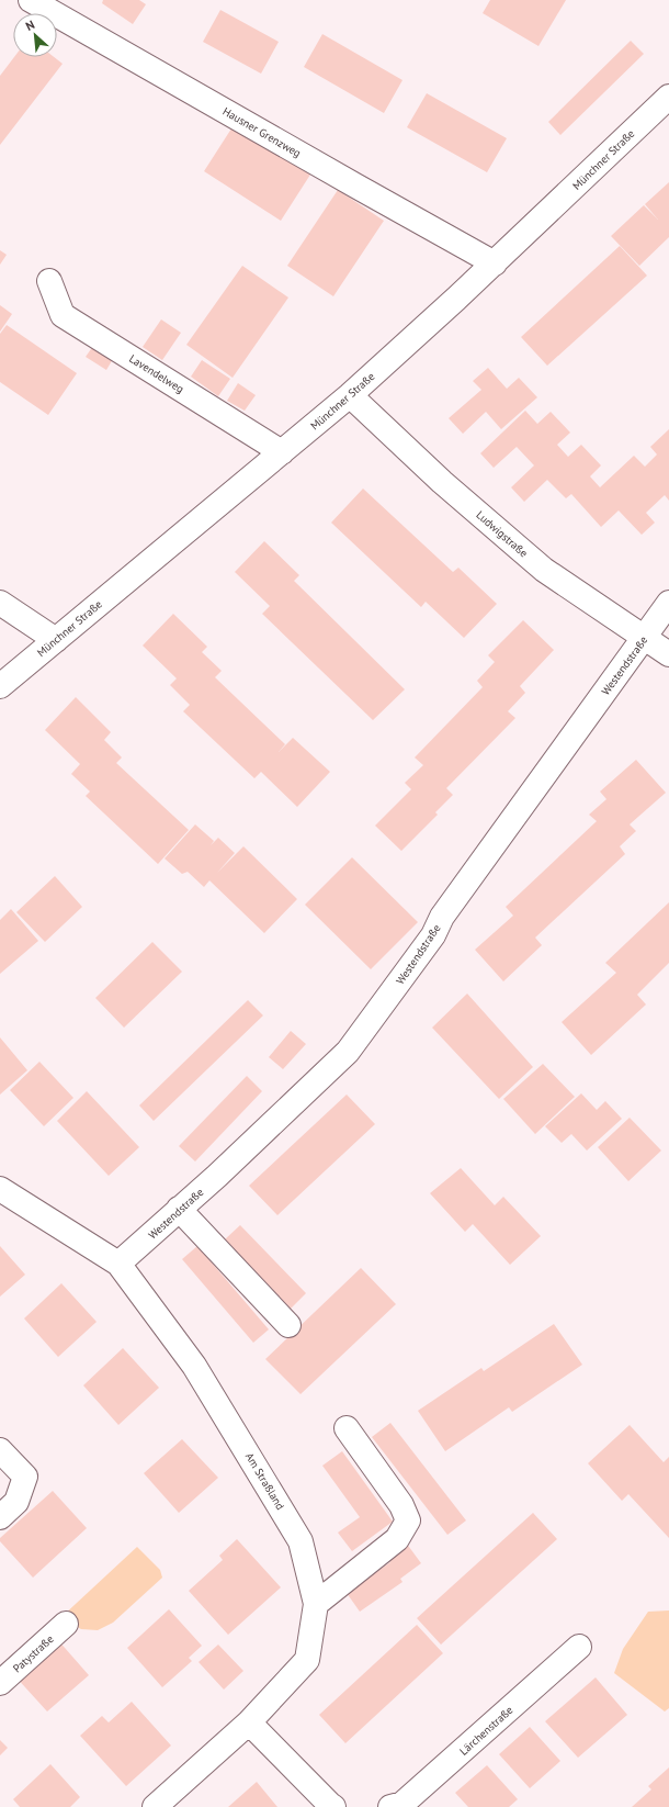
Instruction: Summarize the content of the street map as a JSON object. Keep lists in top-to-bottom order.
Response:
{
  "streets": {
    "street": [
      "Hausner Grenzweg",
      "Münchner Straße",
      "Lavendelweg",
      "Ludwigstraße",
      "Westendstraße",
      "Am Straßland",
      "Patystraße",
      "Lärchenstraße"
    ]
  },
  "crossings": [
    ["Hausner Grenzweg", "Münchner Straße"],
    ["Münchner Straße", "Lavendelweg"],
    ["Münchner Straße", "Ludwigstraße"],
    ["Ludwigstraße", "Westendstraße"],
    ["Westendstraße", "Am Straßland"]
  ],
  "north": "top left"
}
